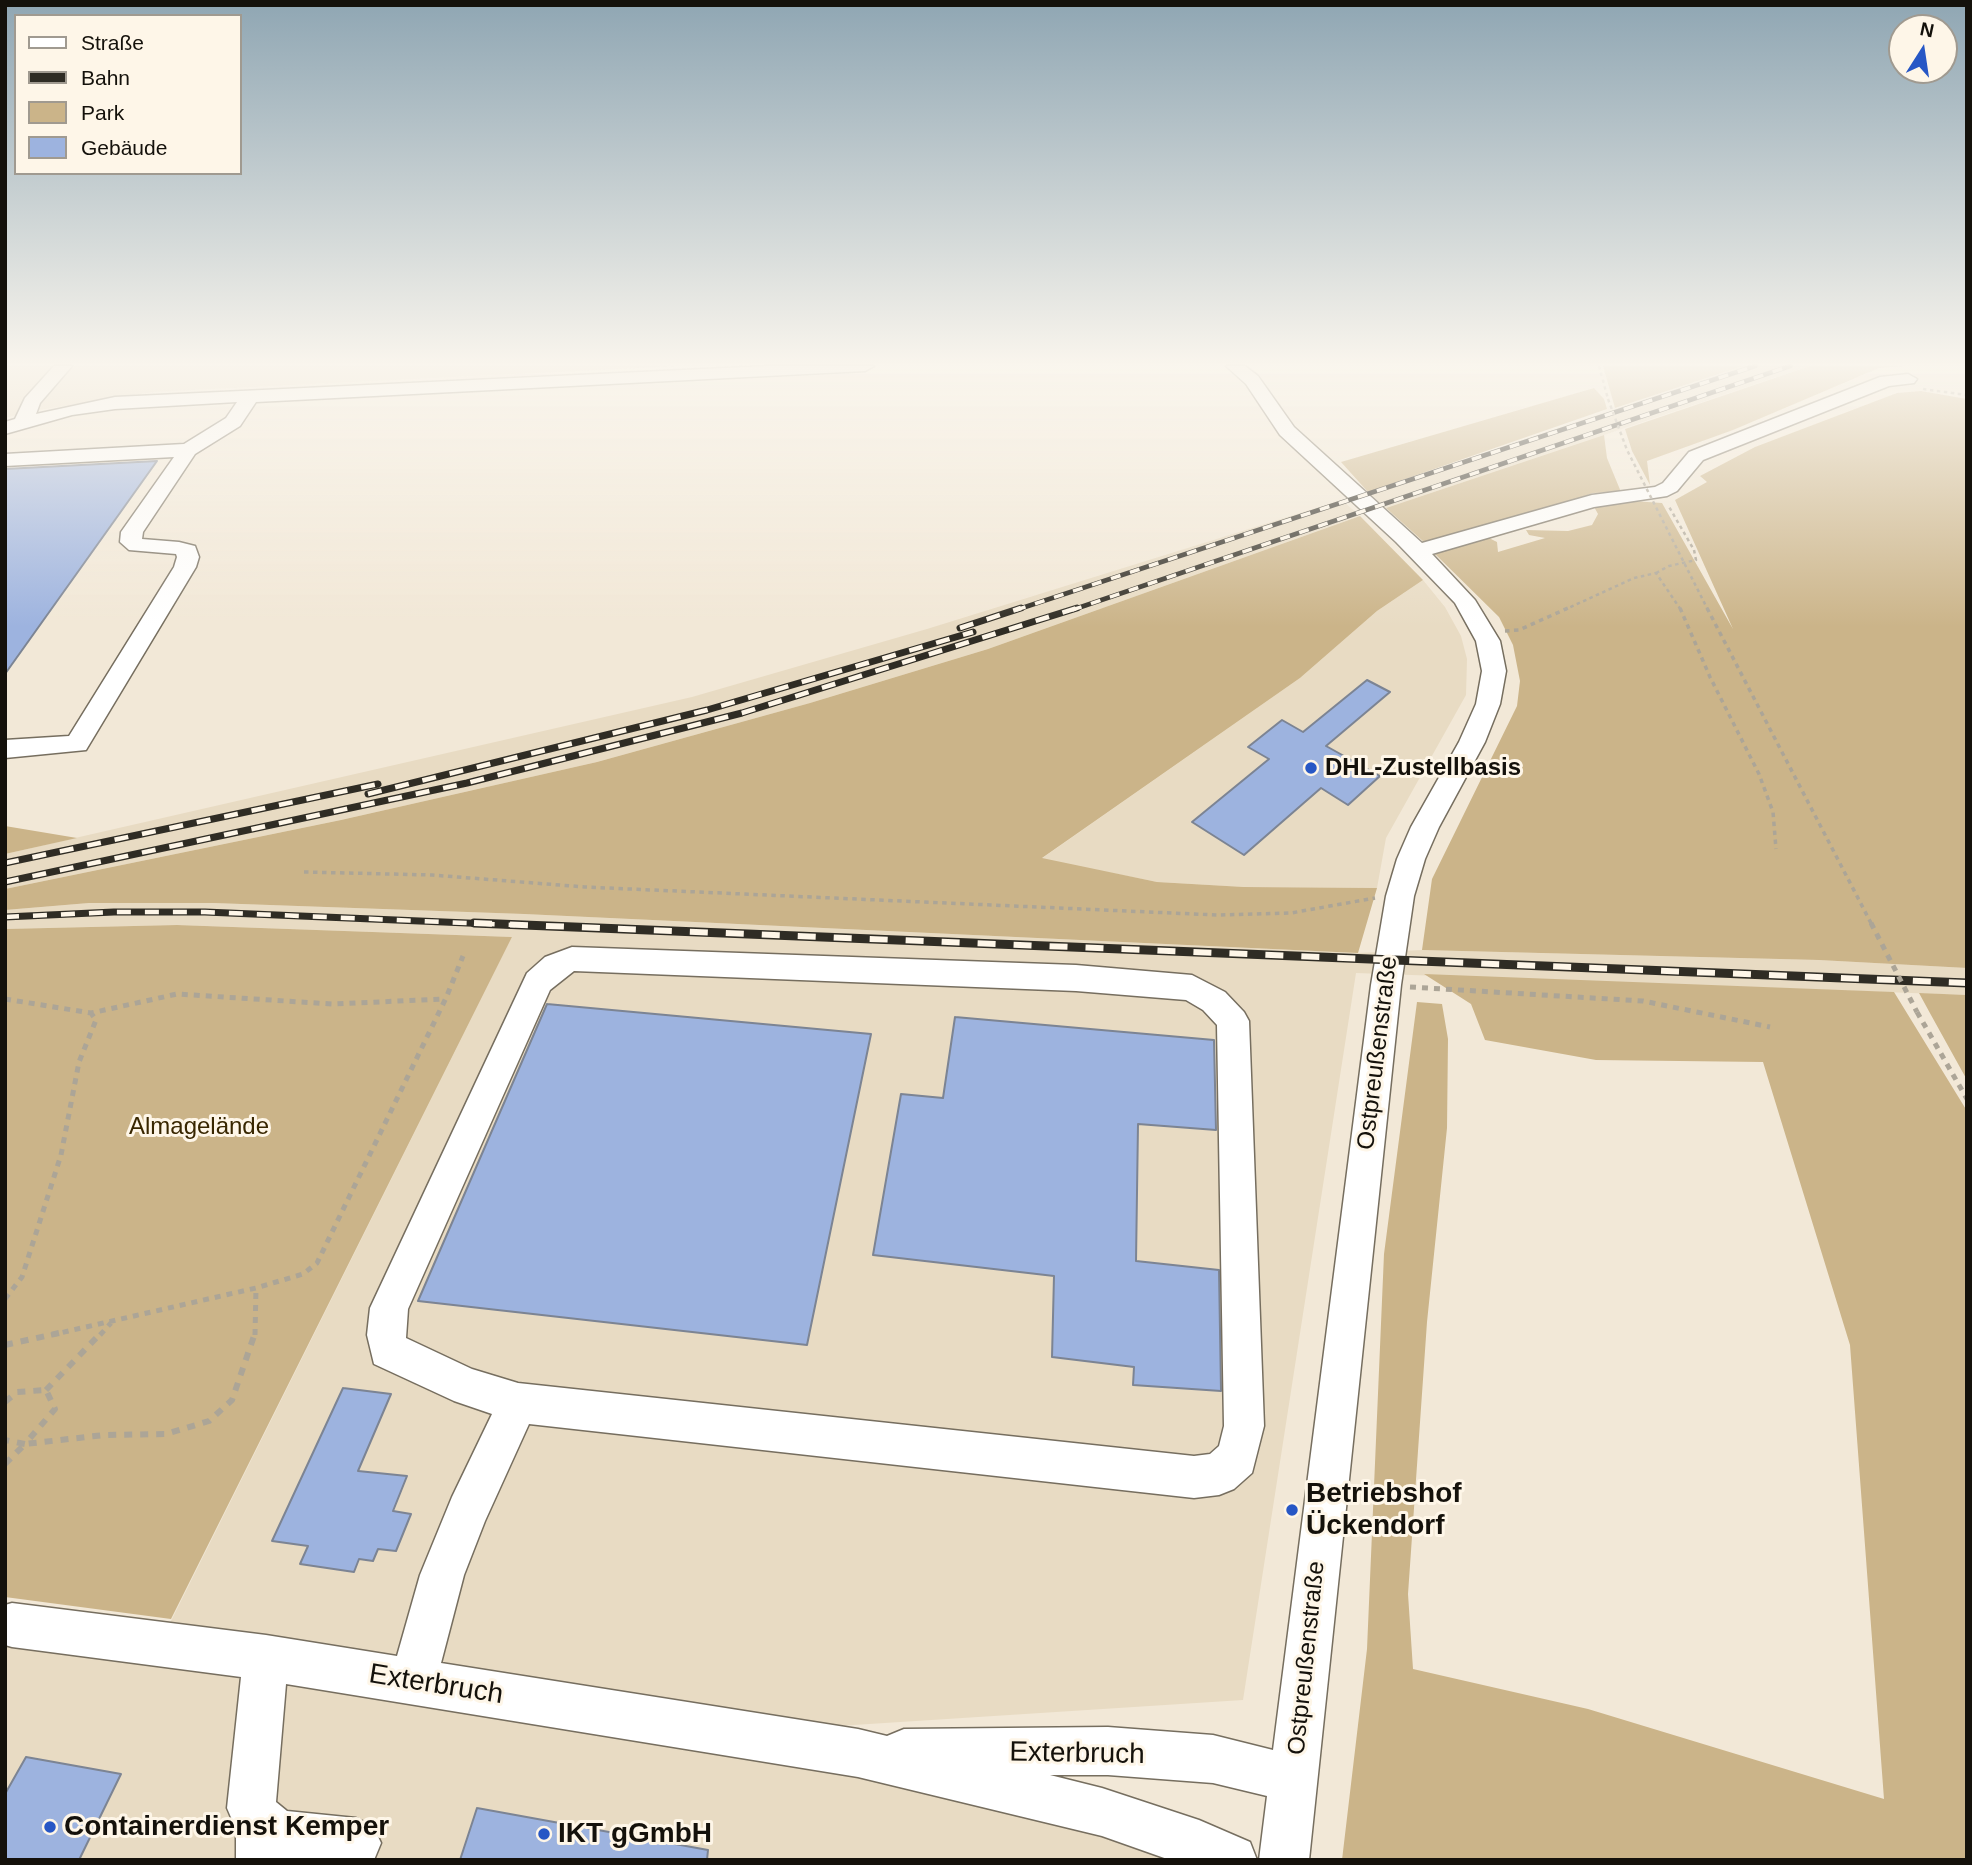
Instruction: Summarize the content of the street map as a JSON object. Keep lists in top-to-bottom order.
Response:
{
  "streets": {
    "street": ["Ostpreußenstraße", "Exterbruch"]
  },
  "crossings": [
    ["Ostpreußenstraße", "Exterbruch"]
  ],
  "parks": ["Almagelände"],
  "places": [
    "DHL-Zustellbasis",
    "Betriebshof Ückendorf",
    "Containerdienst Kemper",
    "IKT gGmbH"
  ],
  "legend": [
    "Straße",
    "Bahn",
    "Park",
    "Gebäude"
  ],
  "north": "top"
}
